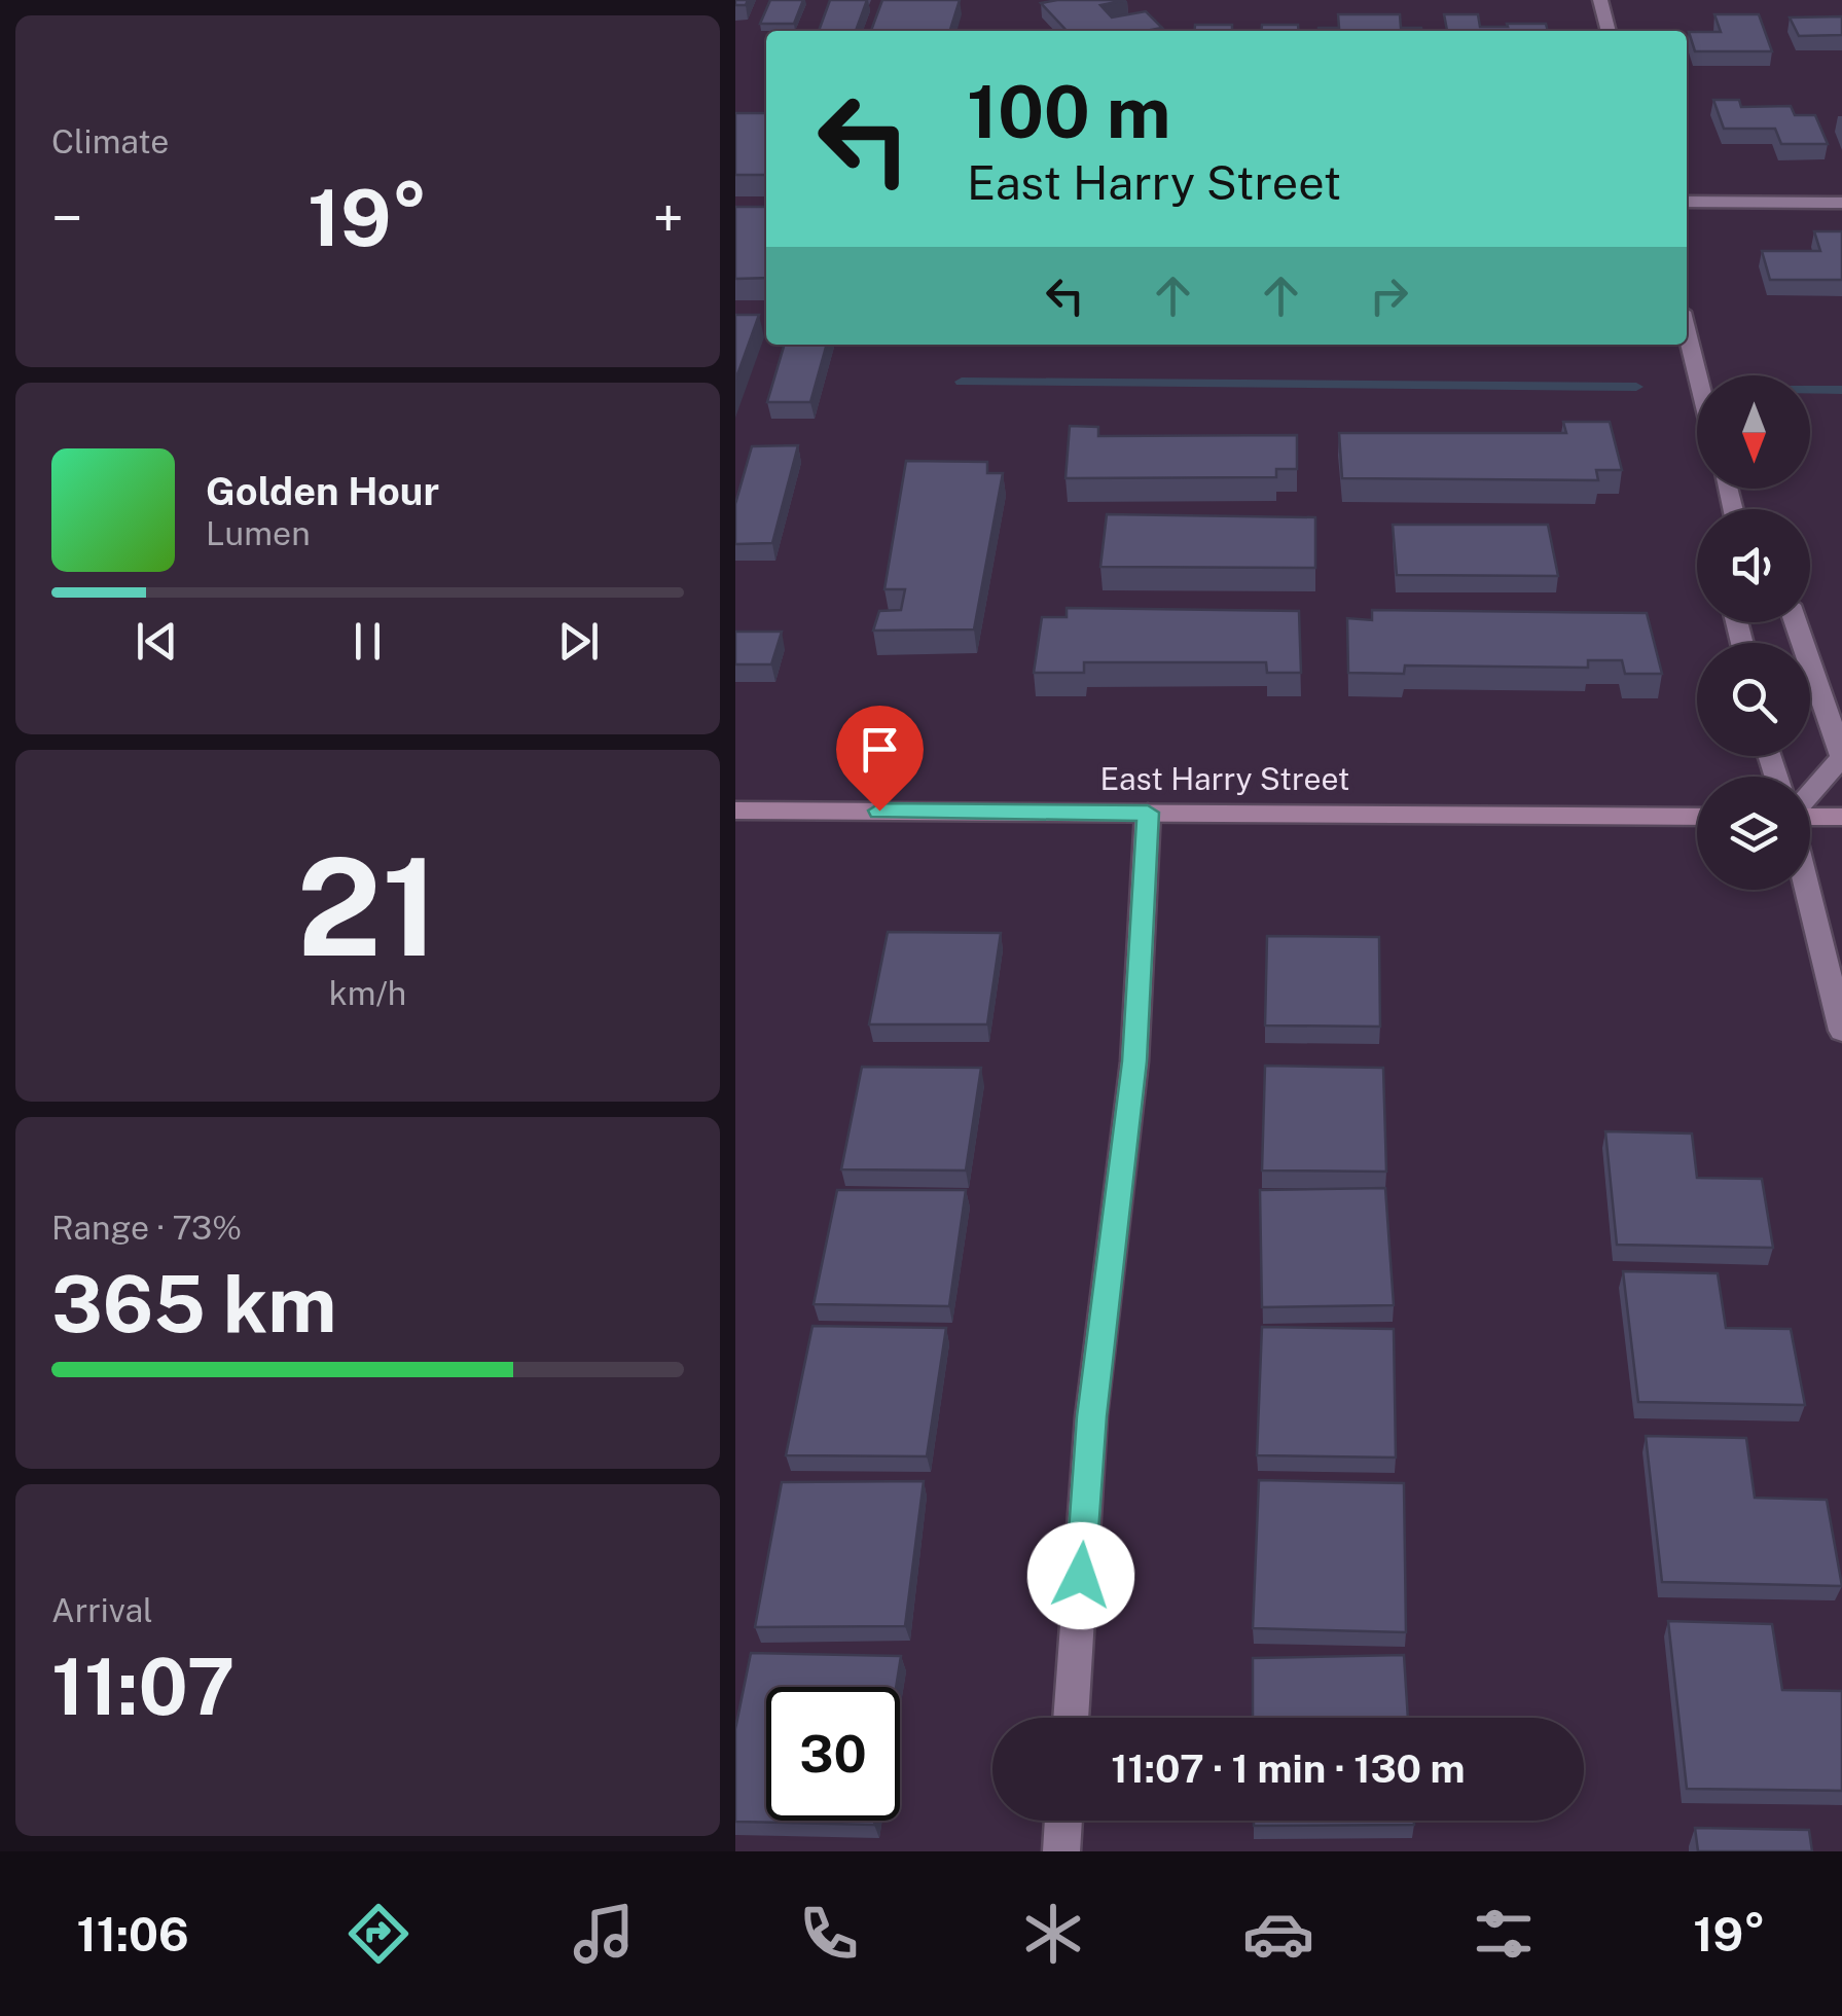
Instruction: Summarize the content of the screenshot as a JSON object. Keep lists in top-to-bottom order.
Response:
{
  "streets": {
    "main road": ["East Harry Street"]
  },
  "north": "bottom",
  "page": {
    "tile": [
      "Climate",
      ["21", "km/h"],
      ["Range · 73%", "365 km"],
      ["Arrival", "11:07"]
    ],
    "turn": ["100 m", "East Harry Street"],
    "heat": ["−", "19°", "+"],
    "song": ["Golden Hour", "Lumen"],
    "limit": "30",
    "trip": "11:07 · 1 min · 130 m",
    "tabs": ["11:06", "19°"]
  }
}
